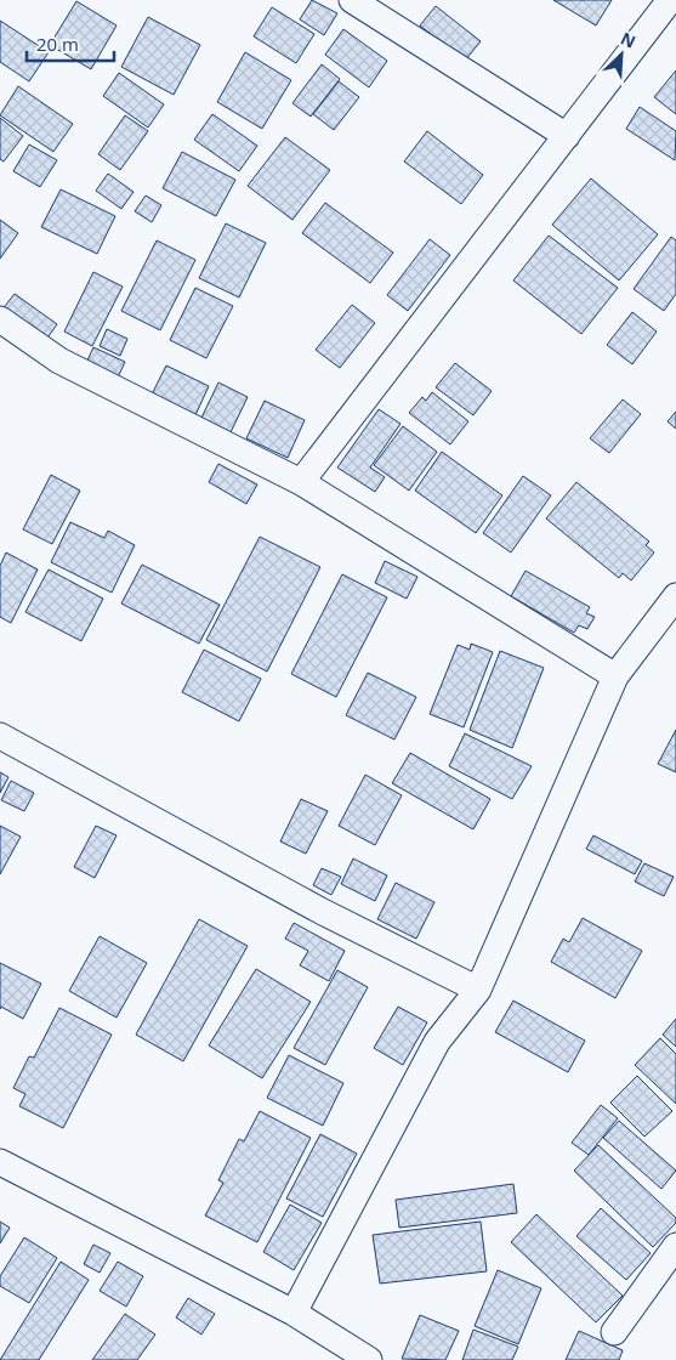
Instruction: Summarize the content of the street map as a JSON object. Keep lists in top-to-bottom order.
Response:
{
  "scale_bar": "20 m",
  "north": "top right"
}
